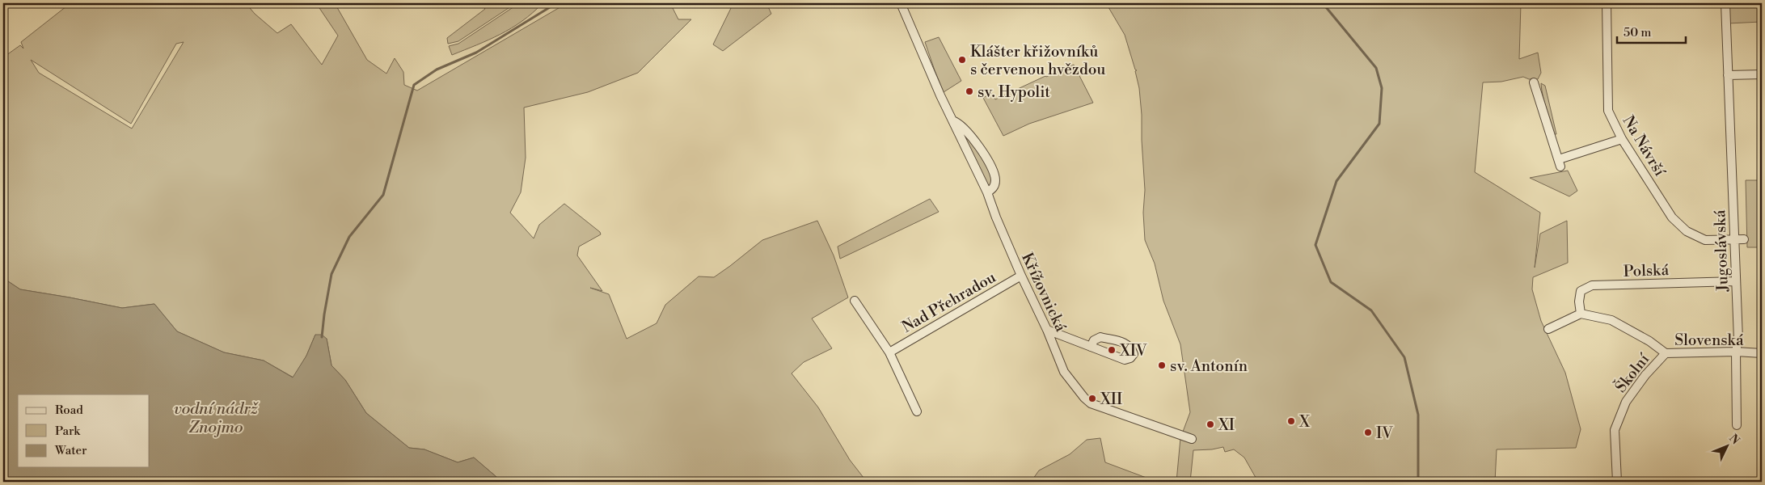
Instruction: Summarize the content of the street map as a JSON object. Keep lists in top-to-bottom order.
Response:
{
  "streets": {
    "street": [
      "Na Návrší",
      "Jugoslávská",
      "Polská",
      "Křížovnická",
      "Nad Přehradou",
      "Slovenská",
      "Školní"
    ]
  },
  "crossings": [
    ["Na Návrší", "Jugoslávská"],
    ["Jugoslávská", "Polská"],
    ["Jugoslávská", "Slovenská"],
    ["Polská", "Slovenská"],
    ["Křížovnická", "Nad Přehradou"],
    ["Slovenská", "Školní"]
  ],
  "water": ["vodní nádrž Znojmo"],
  "places": [
    "Klášter křižovníků s červenou hvězdou",
    "sv. Hypolit",
    "XIV",
    "sv. Antonín",
    "XII",
    "X",
    "XI",
    "IV"
  ],
  "legend": ["Road", "Park", "Water"],
  "scale_bar": "50 m",
  "north": "top right"
}
